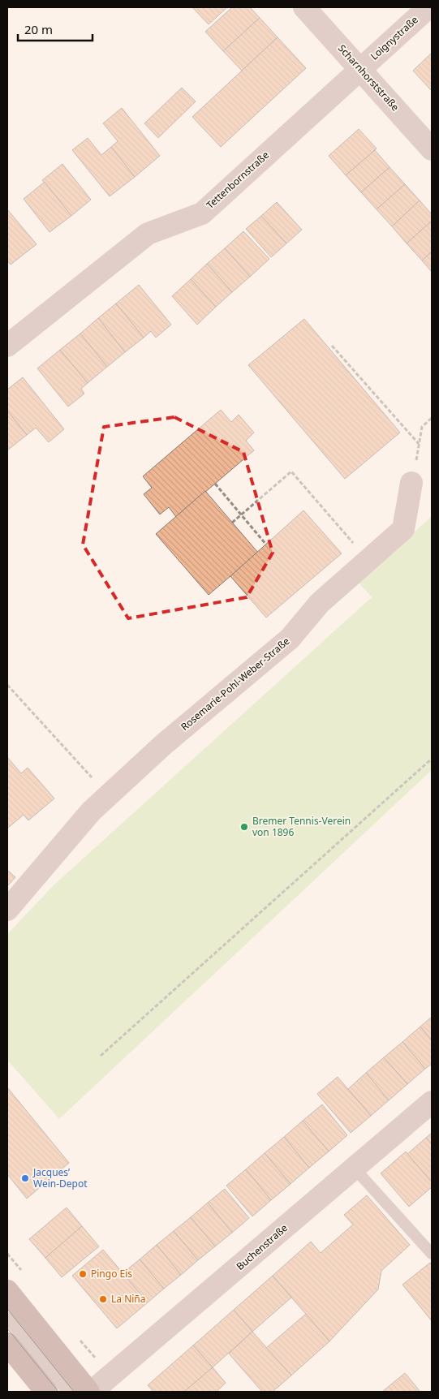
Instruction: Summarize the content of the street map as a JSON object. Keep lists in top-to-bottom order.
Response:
{
  "streets": {
    "street": [
      "Loignystraße",
      "Scharnhorststraße",
      "Tettenbornstraße",
      "Rosemarie-Pohl-Weber-Straße",
      "Buchenstraße"
    ]
  },
  "crossings": [
    ["Loignystraße", "Scharnhorststraße"],
    ["Loignystraße", "Tettenbornstraße"],
    ["Scharnhorststraße", "Tettenbornstraße"]
  ],
  "places": [
    "Bremer Tennis-Verein von 1896",
    "Jacques’ Wein-Depot",
    "Pingo Eis",
    "La Niña"
  ],
  "scale_bar": "20 m"
}
